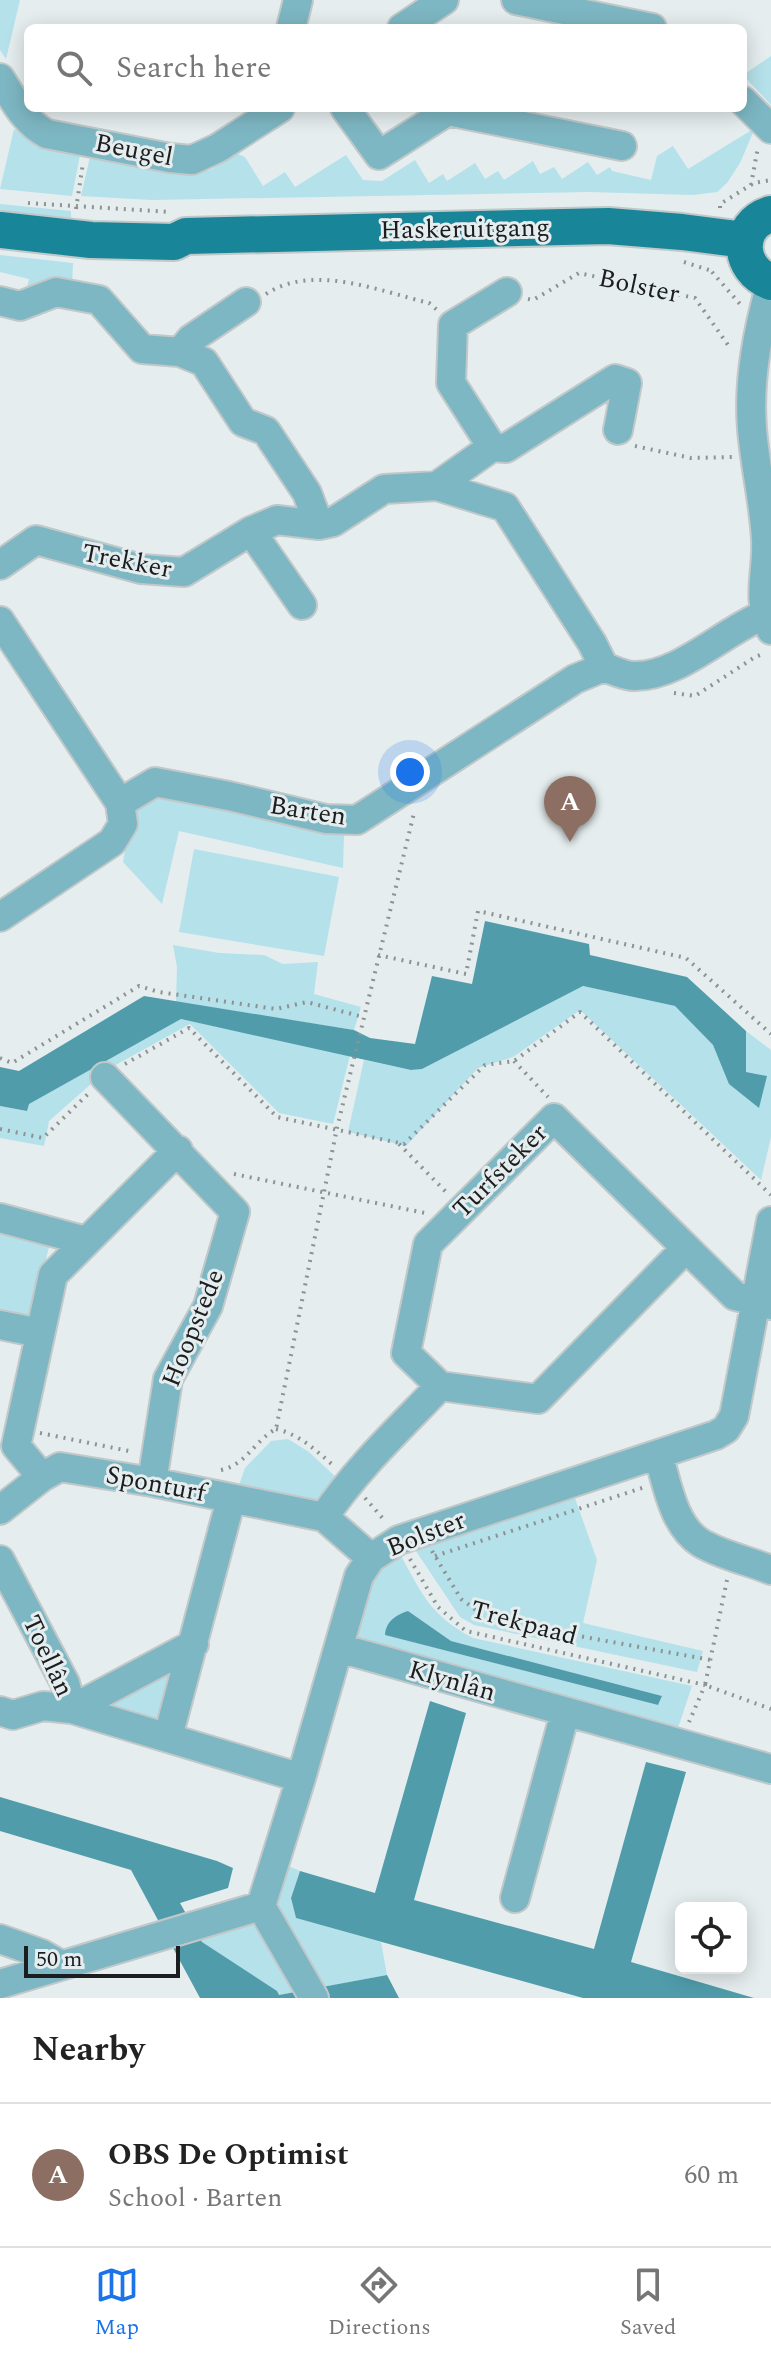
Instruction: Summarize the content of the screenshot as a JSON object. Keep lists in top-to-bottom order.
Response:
{
  "streets": {
    "main road": ["Haskeruitgang"],
    "street": [
      "Beugel",
      "Bolster",
      "Trekker",
      "Barten",
      "Turfsteker",
      "Hoopstede",
      "Sponturf",
      "Toellân",
      "Klynlân"
    ],
    "path": ["Trekpaad"]
  },
  "crossings": [
    ["Bolster", "Turfsteker"],
    ["Bolster", "Trekpaad"],
    ["Bolster", "Toellân"],
    ["Bolster", "Klynlân"],
    ["Hoopstede", "Sponturf"]
  ],
  "scale_bar": "50 m",
  "page": {
    "search": "Search here",
    "pins": "A",
    "scale": "50 m",
    "heading": "Nearby",
    "list": [
      {
        "mark": "A",
        "name": "OBS De Optimist",
        "note": "School · Barten",
        "value": "60 m"
      }
    ],
    "nav": ["Map", "Directions", "Saved"]
  }
}
